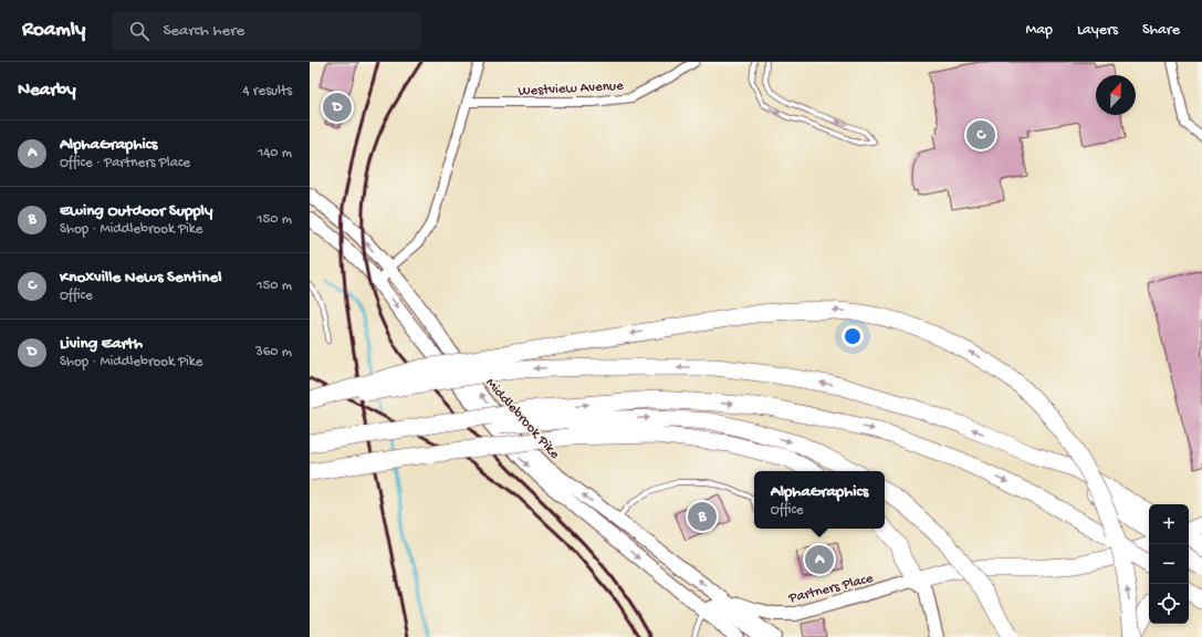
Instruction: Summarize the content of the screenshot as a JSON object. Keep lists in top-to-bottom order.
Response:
{
  "streets": {
    "main road": ["Middlebrook Pike", "Partners Place"],
    "street": ["Westview Avenue"]
  },
  "crossings": [
    ["Middlebrook Pike", "Partners Place"]
  ],
  "north": "top",
  "page": {
    "header": "Roamly",
    "search": "Search here",
    "nav": ["Map", "Layers", "Share"],
    "heading": ["Nearby", "4 results"],
    "pins": [
      "D",
      "C",
      "B",
      "A"
    ],
    "list": [
      {
        "mark": "A",
        "name": "AlphaGraphics",
        "note": "Office · Partners Place",
        "value": "140 m"
      },
      {
        "mark": "B",
        "name": "Ewing Outdoor Supply",
        "note": "Shop · Middlebrook Pike",
        "value": "150 m"
      },
      {
        "mark": "C",
        "name": "Knoxville News Sentinel",
        "note": "Office",
        "value": "150 m"
      },
      {
        "mark": "D",
        "name": "Living Earth",
        "note": "Shop · Middlebrook Pike",
        "value": "360 m"
      }
    ],
    "popup": ["AlphaGraphics", "Office"],
    "map_buttons": ["+", "−"]
  }
}
